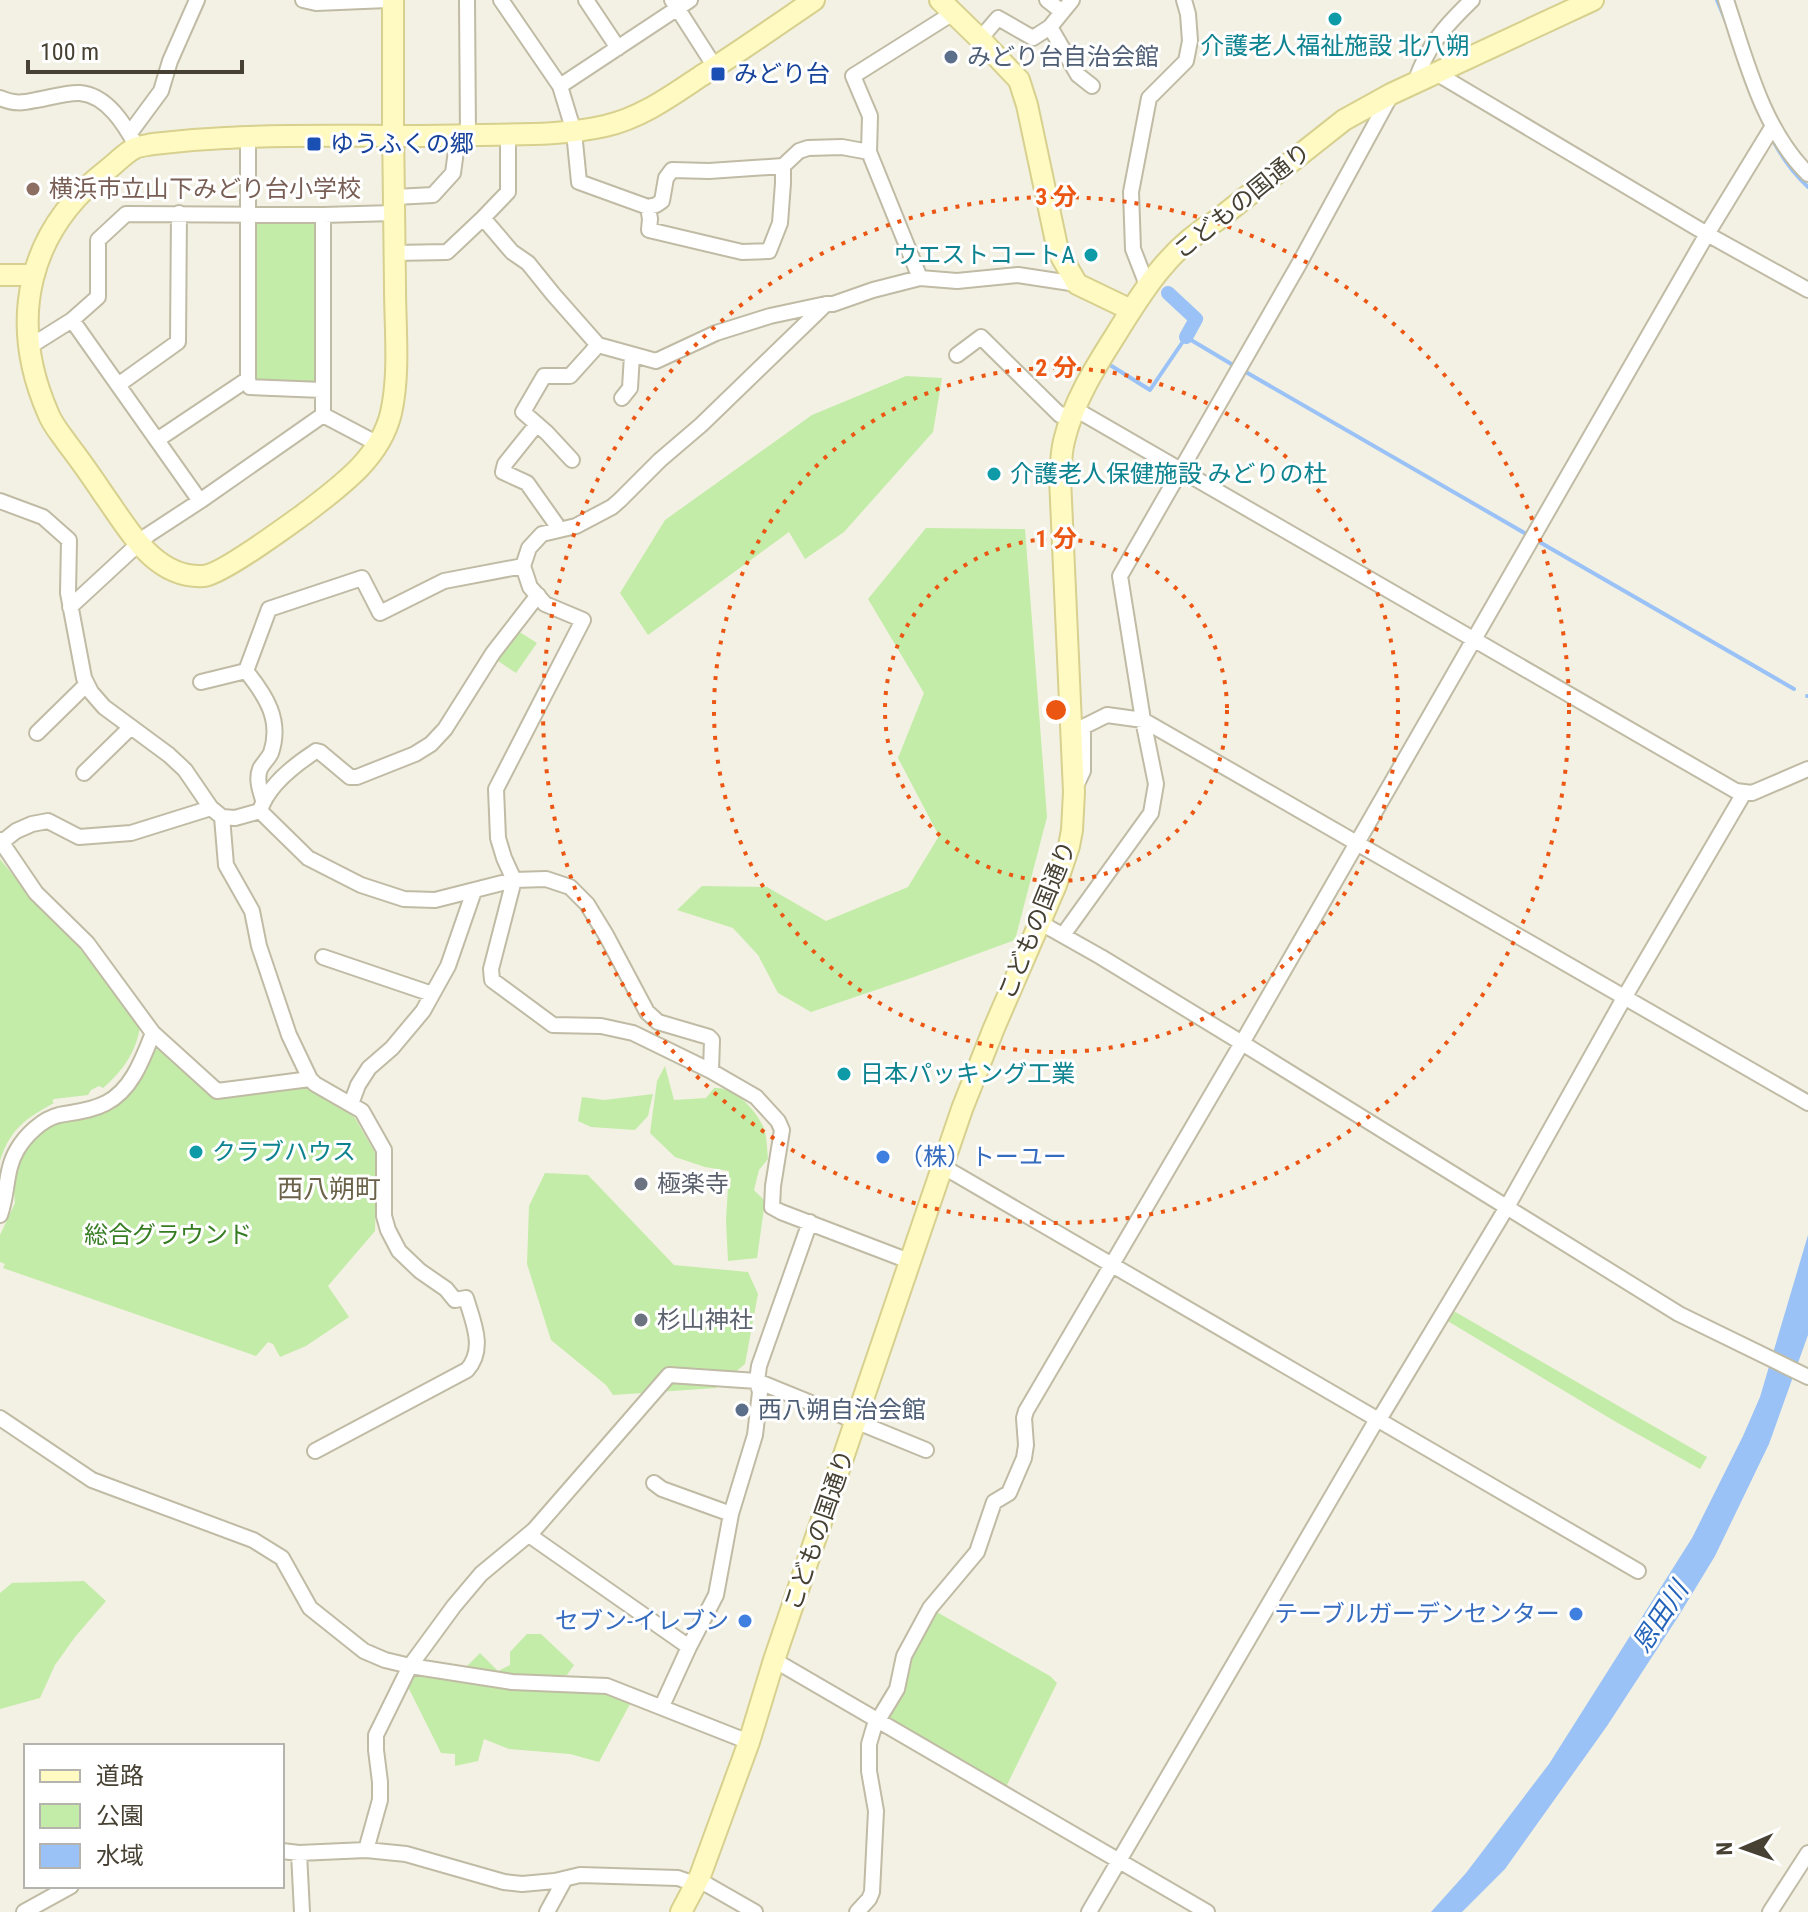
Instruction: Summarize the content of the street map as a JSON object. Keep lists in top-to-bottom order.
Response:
{
  "streets": {
    "street": ["こどもの国通り"]
  },
  "districts": ["西八朔町"],
  "water": ["恩田川"],
  "parks": ["総合グラウンド"],
  "places": {
    "other": [
      "介護老人福祉施設 北八朔",
      "みどり台自治会館",
      "横浜市立山下みどり台小学校",
      "ウエストコートA",
      "介護老人保健施設 みどりの杜",
      "日本パッキング工業",
      "クラブハウス",
      "（株）トーユー",
      "極楽寺",
      "杉山神社",
      "西八朔自治会館",
      "テーブルガーデンセンター",
      "セブン-イレブン"
    ],
    "transit": ["みどり台", "ゆうふくの郷"]
  },
  "legend": ["道路", "公園", "水域"],
  "scale_bar": "100 m",
  "north": "left",
  "rings": ["3 分", "2 分", "1 分"]
}
